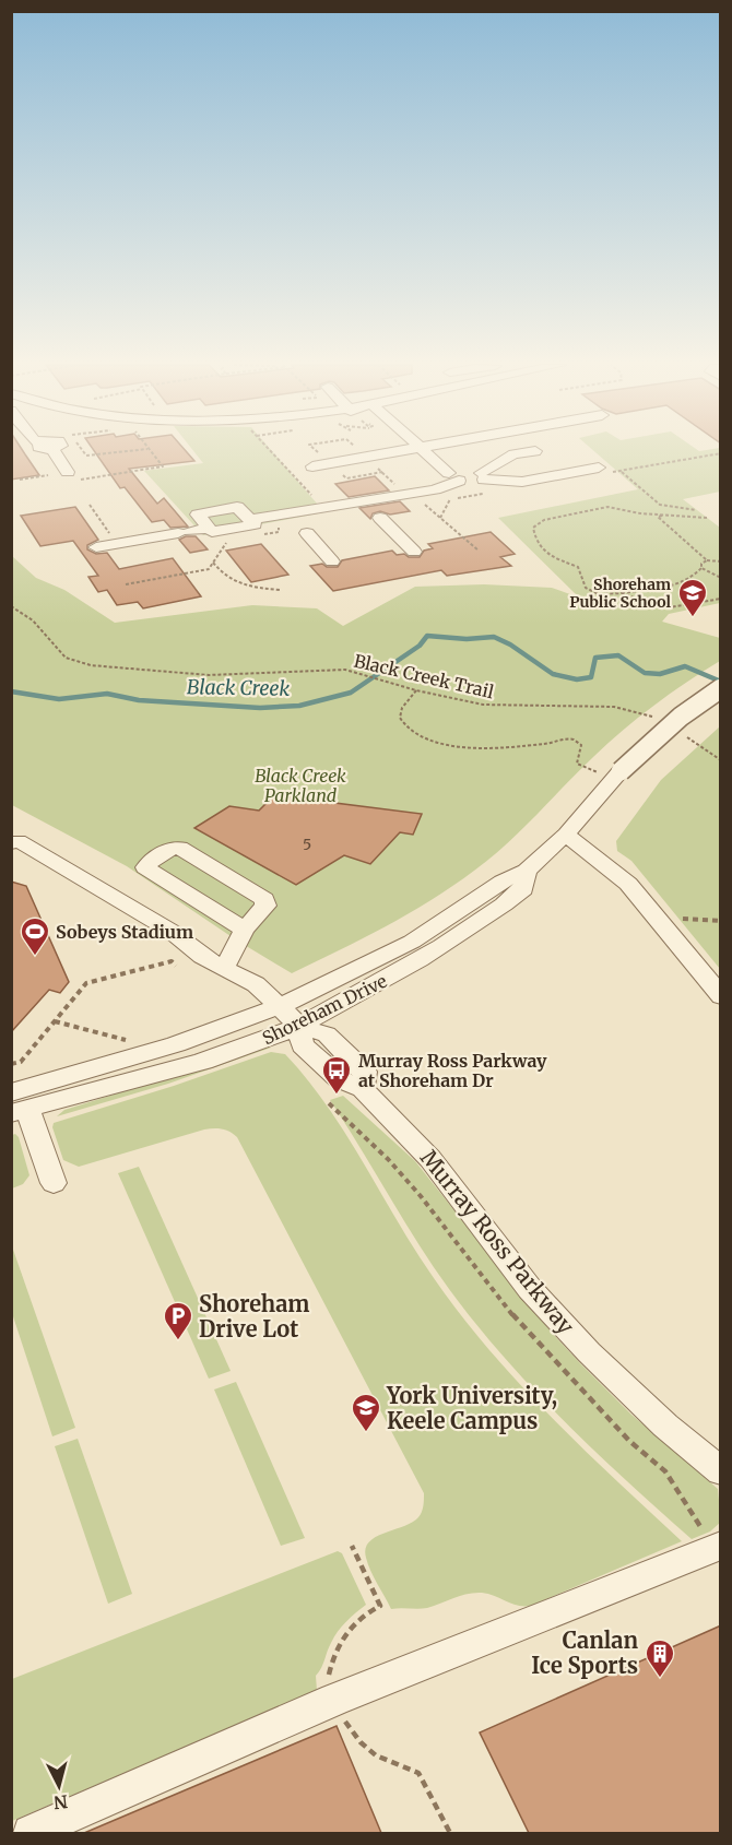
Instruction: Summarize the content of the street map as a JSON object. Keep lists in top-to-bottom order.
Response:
{
  "streets": {
    "street": ["Shoreham Drive", "Murray Ross Parkway"],
    "path": ["Black Creek Trail"]
  },
  "crossings": [
    ["Shoreham Drive", "Murray Ross Parkway"]
  ],
  "water": ["Black Creek"],
  "parks": ["Black Creek Parkland"],
  "places": {
    "school or university": ["Shoreham Public School", "York University, Keele Campus"],
    "sports": ["Sobeys Stadium"],
    "bus stop": ["Murray Ross Parkway at Shoreham Dr"],
    "parking": ["Shoreham Drive Lot"],
    "building": ["Canlan Ice Sports"]
  },
  "house_numbers": ["5"],
  "north": "bottom"
}
